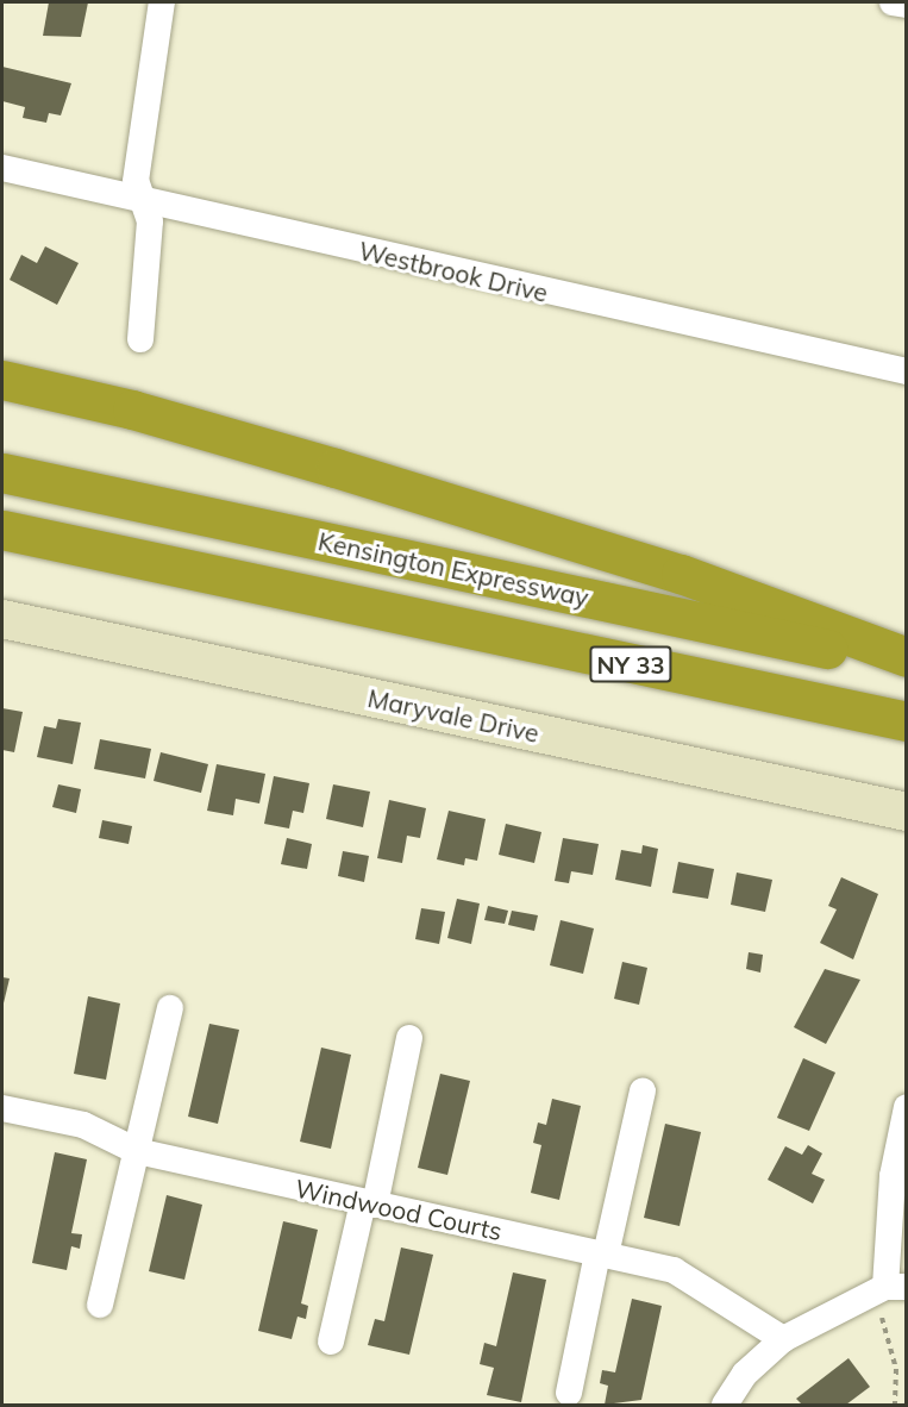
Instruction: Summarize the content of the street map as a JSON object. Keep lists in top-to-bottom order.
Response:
{
  "streets": {
    "highway": ["Kensington Expressway", "NY 33"],
    "street": ["Westbrook Drive", "Maryvale Drive", "Windwood Courts"]
  }
}
